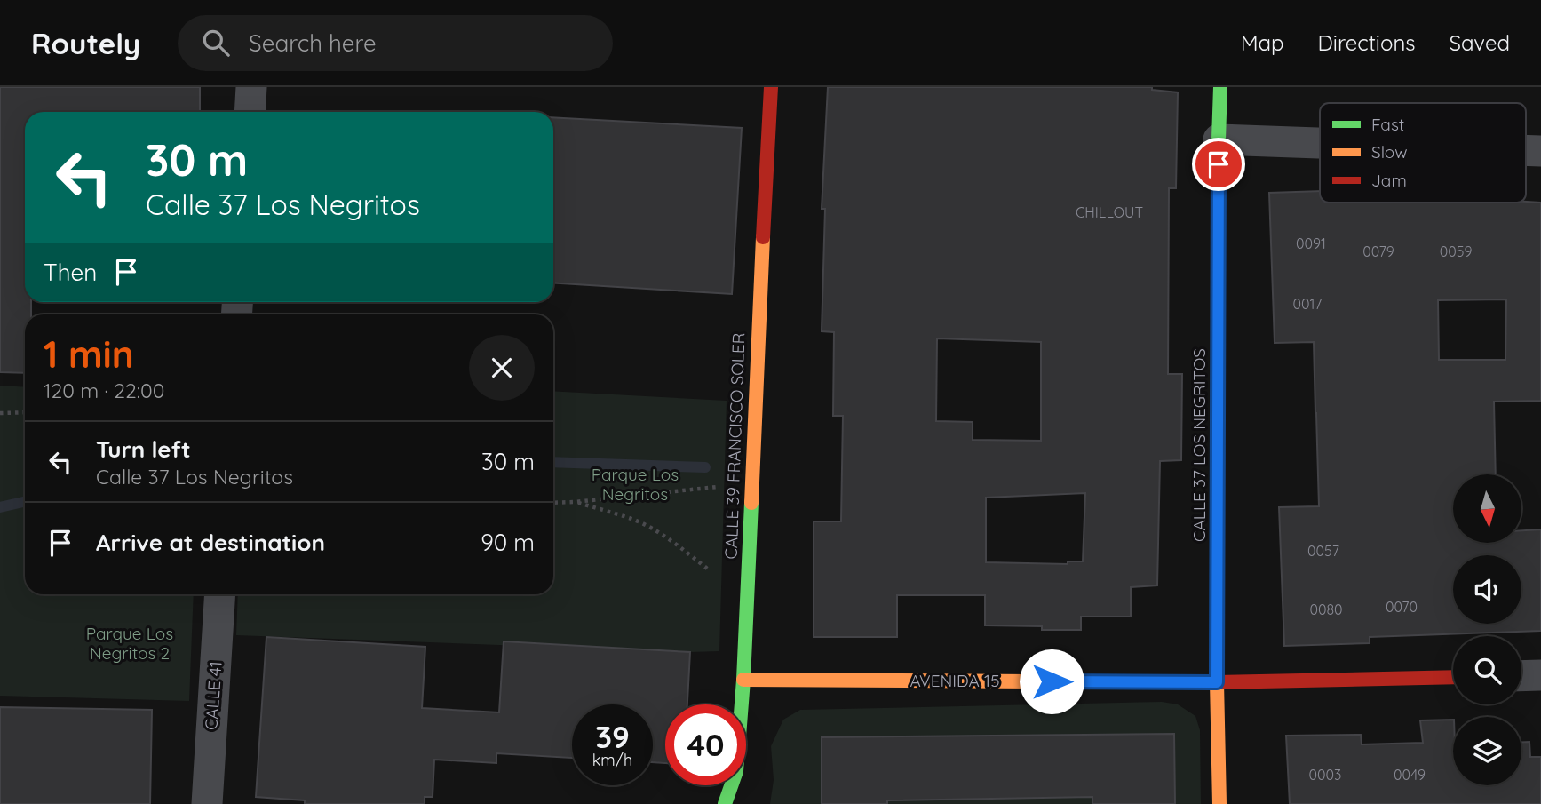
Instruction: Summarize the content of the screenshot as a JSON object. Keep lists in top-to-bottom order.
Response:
{
  "streets": {
    "street": [
      "CALLE 37 LOS NEGRITOS",
      "CALLE 39 FRANCISCO SOLER",
      "AVENIDA 15",
      "CALLE 41"
    ]
  },
  "crossings": [
    ["CALLE 37 LOS NEGRITOS", "AVENIDA 15"],
    ["CALLE 39 FRANCISCO SOLER", "AVENIDA 15"]
  ],
  "parks": ["Parque Los Negritos", "Parque Los Negritos 2"],
  "house_numbers": [
    "CHILLOUT",
    "0091",
    "0079",
    "0059",
    "0017",
    "0057",
    "0070",
    "0080",
    "0003",
    "0049"
  ],
  "legend": ["Fast", "Slow", "Jam"],
  "north": "bottom",
  "page": {
    "header": "Routely",
    "search": "Search here",
    "nav": ["Map", "Directions", "Saved"],
    "turn": ["30 m", "Calle 37 Los Negritos"],
    "then": "Then",
    "heading": ["1 min", "120 m · 22:00"],
    "list": [
      {
        "name": "Turn left",
        "note": "Calle 37 Los Negritos",
        "value": "30 m"
      },
      {
        "name": "Arrive at destination",
        "value": "90 m"
      }
    ],
    "speed": "39 km/h",
    "limit": "40"
  }
}
